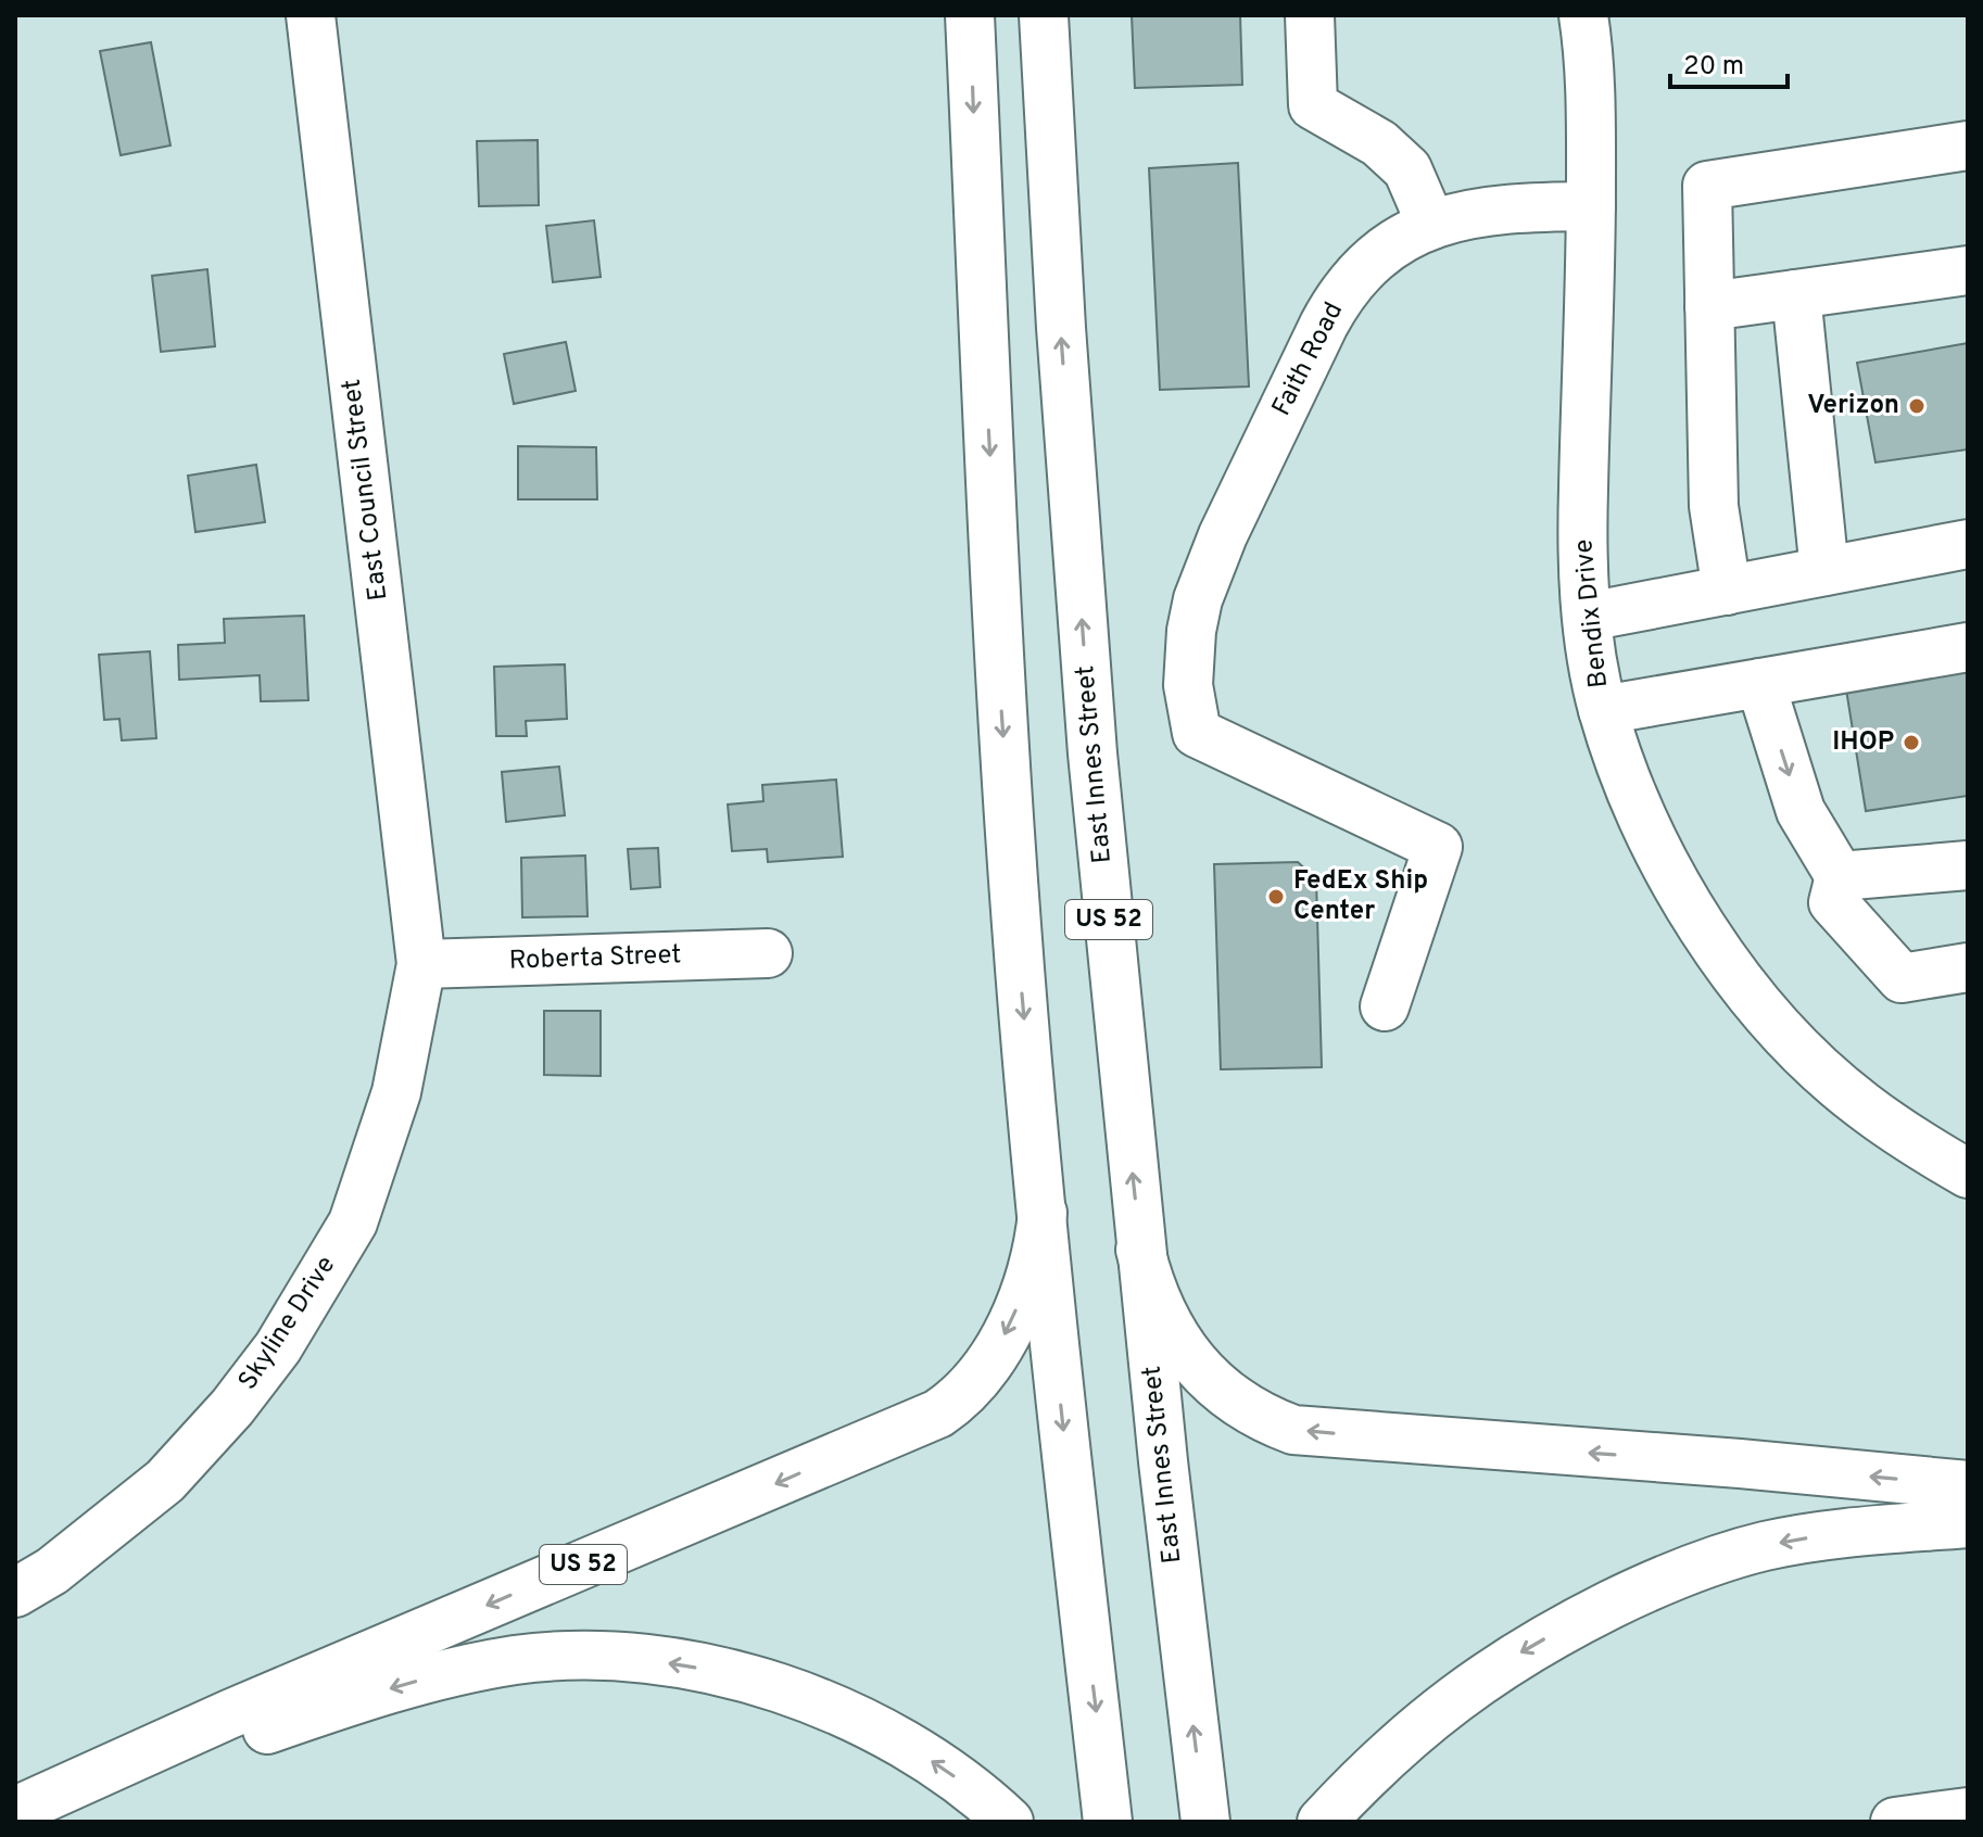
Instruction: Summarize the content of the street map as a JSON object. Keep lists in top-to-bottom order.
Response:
{
  "streets": {
    "main road": [
      "Faith Road",
      "East Council Street",
      "Bendix Drive",
      "East Innes Street",
      "US 52",
      "Roberta Street",
      "Skyline Drive"
    ]
  },
  "crossings": [
    ["Faith Road", "Bendix Drive"],
    ["East Council Street", "Roberta Street"],
    ["East Council Street", "Skyline Drive"],
    ["Roberta Street", "Skyline Drive"]
  ],
  "places": ["Verizon", "IHOP", "FedEx Ship Center"],
  "scale_bar": "20 m"
}
